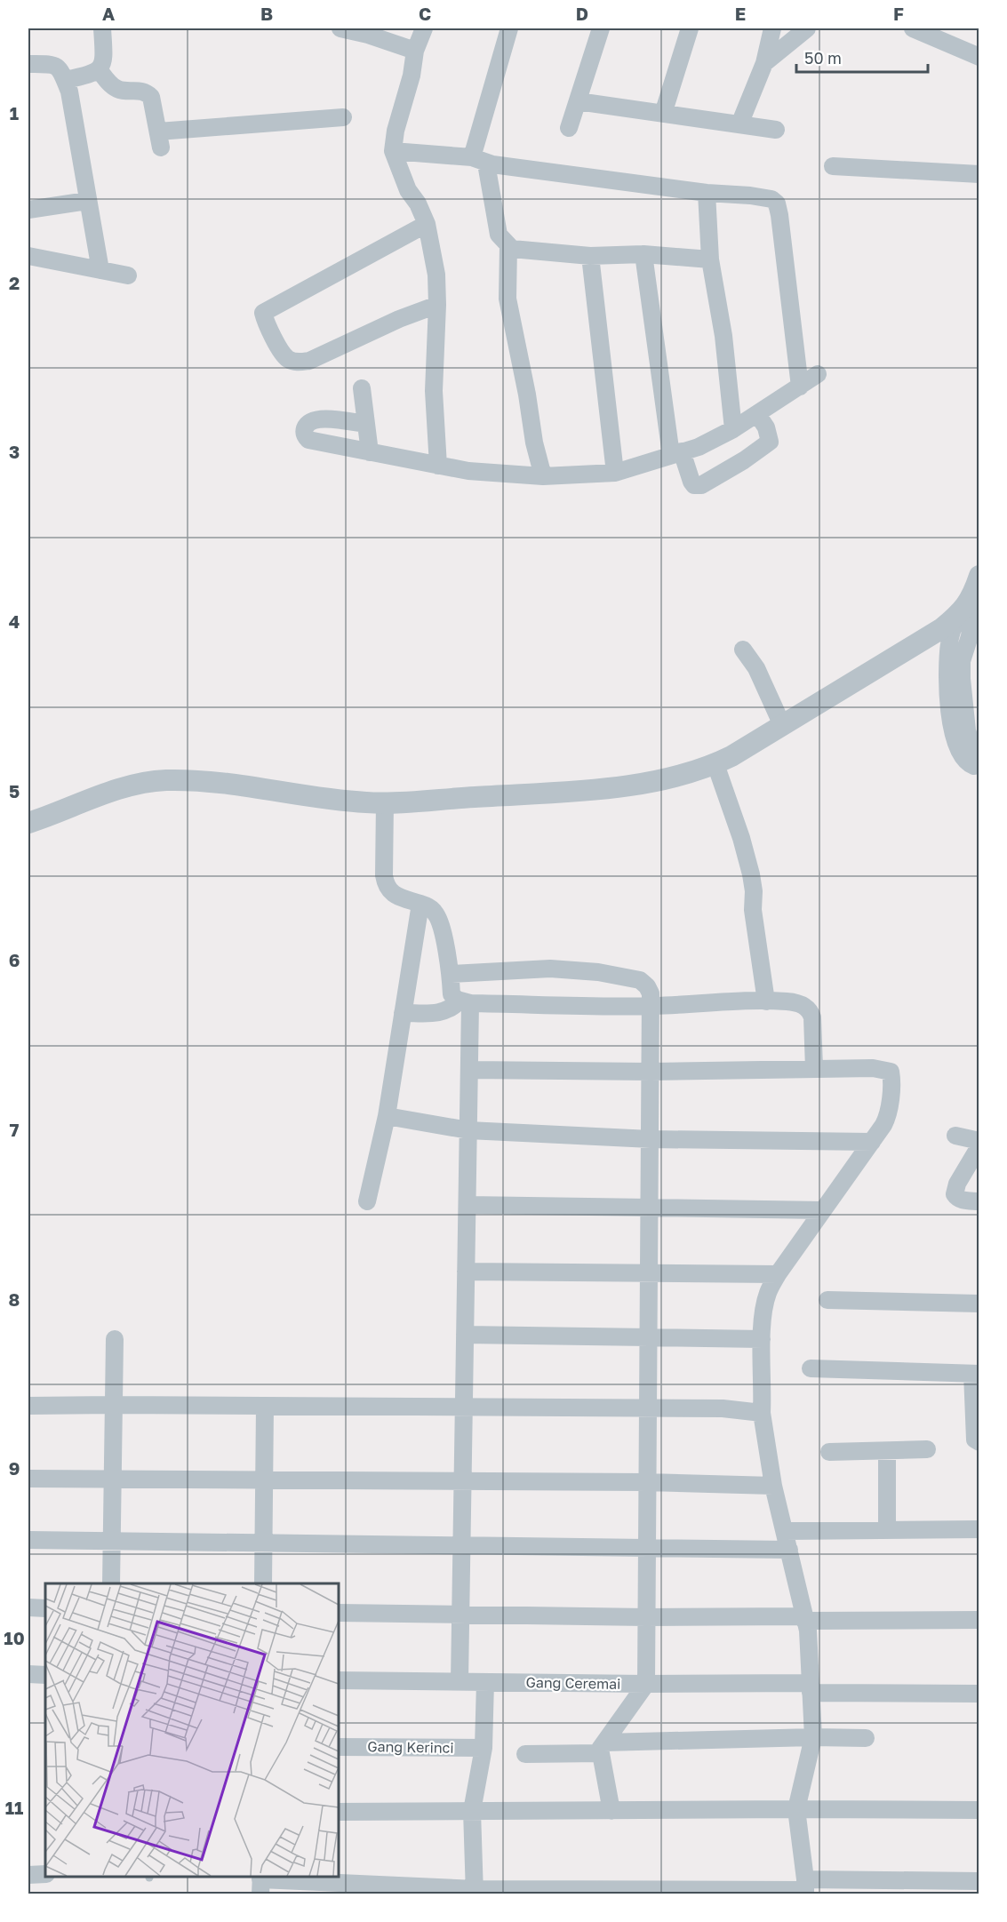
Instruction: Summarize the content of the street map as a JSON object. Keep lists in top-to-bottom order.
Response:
{
  "streets": {
    "street": ["Gang Ceremai", "Gang Kerinci"]
  },
  "scale_bar": "50 m",
  "grid": {
    "columns": [
      "A",
      "B",
      "C",
      "D",
      "E",
      "F"
    ],
    "rows": [
      "1",
      "2",
      "3",
      "4",
      "5",
      "6",
      "7",
      "8",
      "9",
      "10",
      "11"
    ]
  }
}
